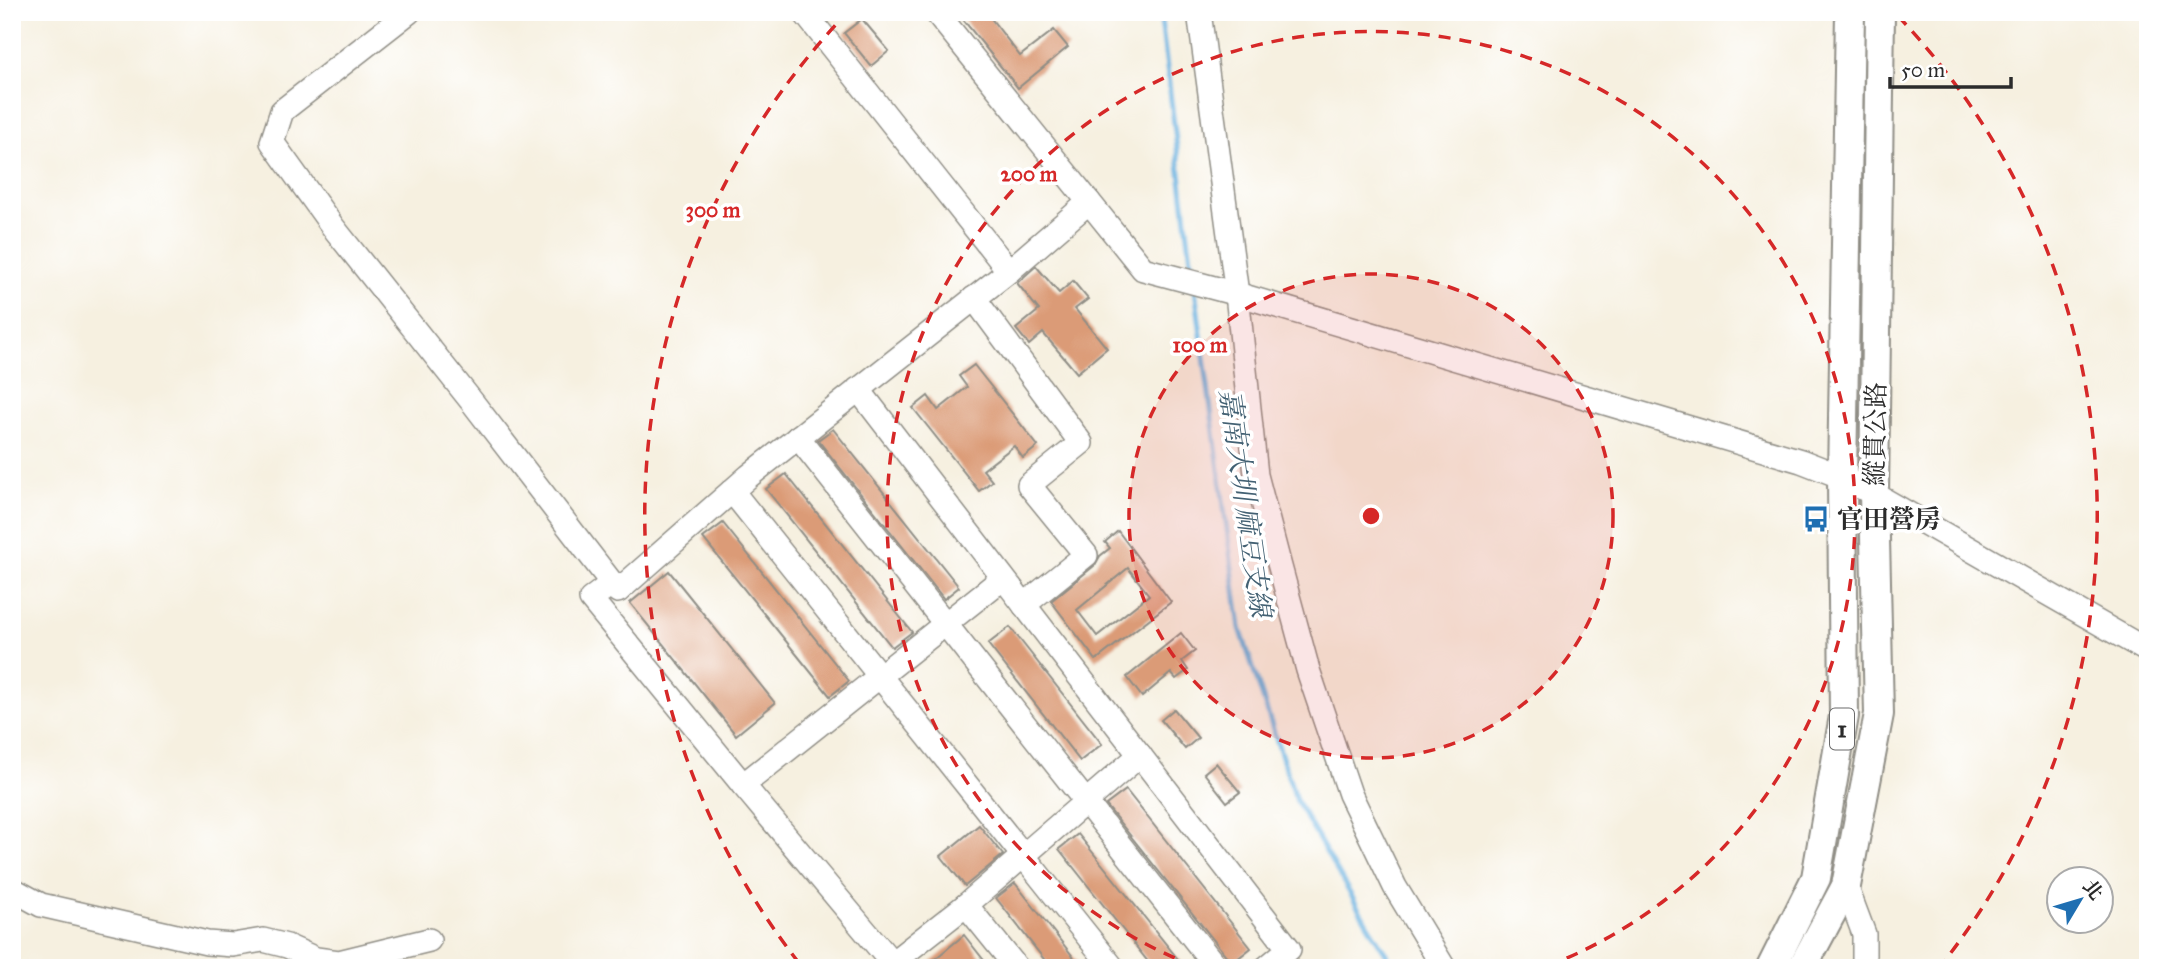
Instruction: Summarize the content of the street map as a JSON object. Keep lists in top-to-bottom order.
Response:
{
  "streets": {
    "main road": ["縱貫公路", "1"]
  },
  "water": ["嘉南大圳 麻豆支線"],
  "places": {
    "bus stop": ["官田營房"]
  },
  "scale_bar": "50 m",
  "north": "top right",
  "rings": ["200 m", "300 m", "100 m"]
}
